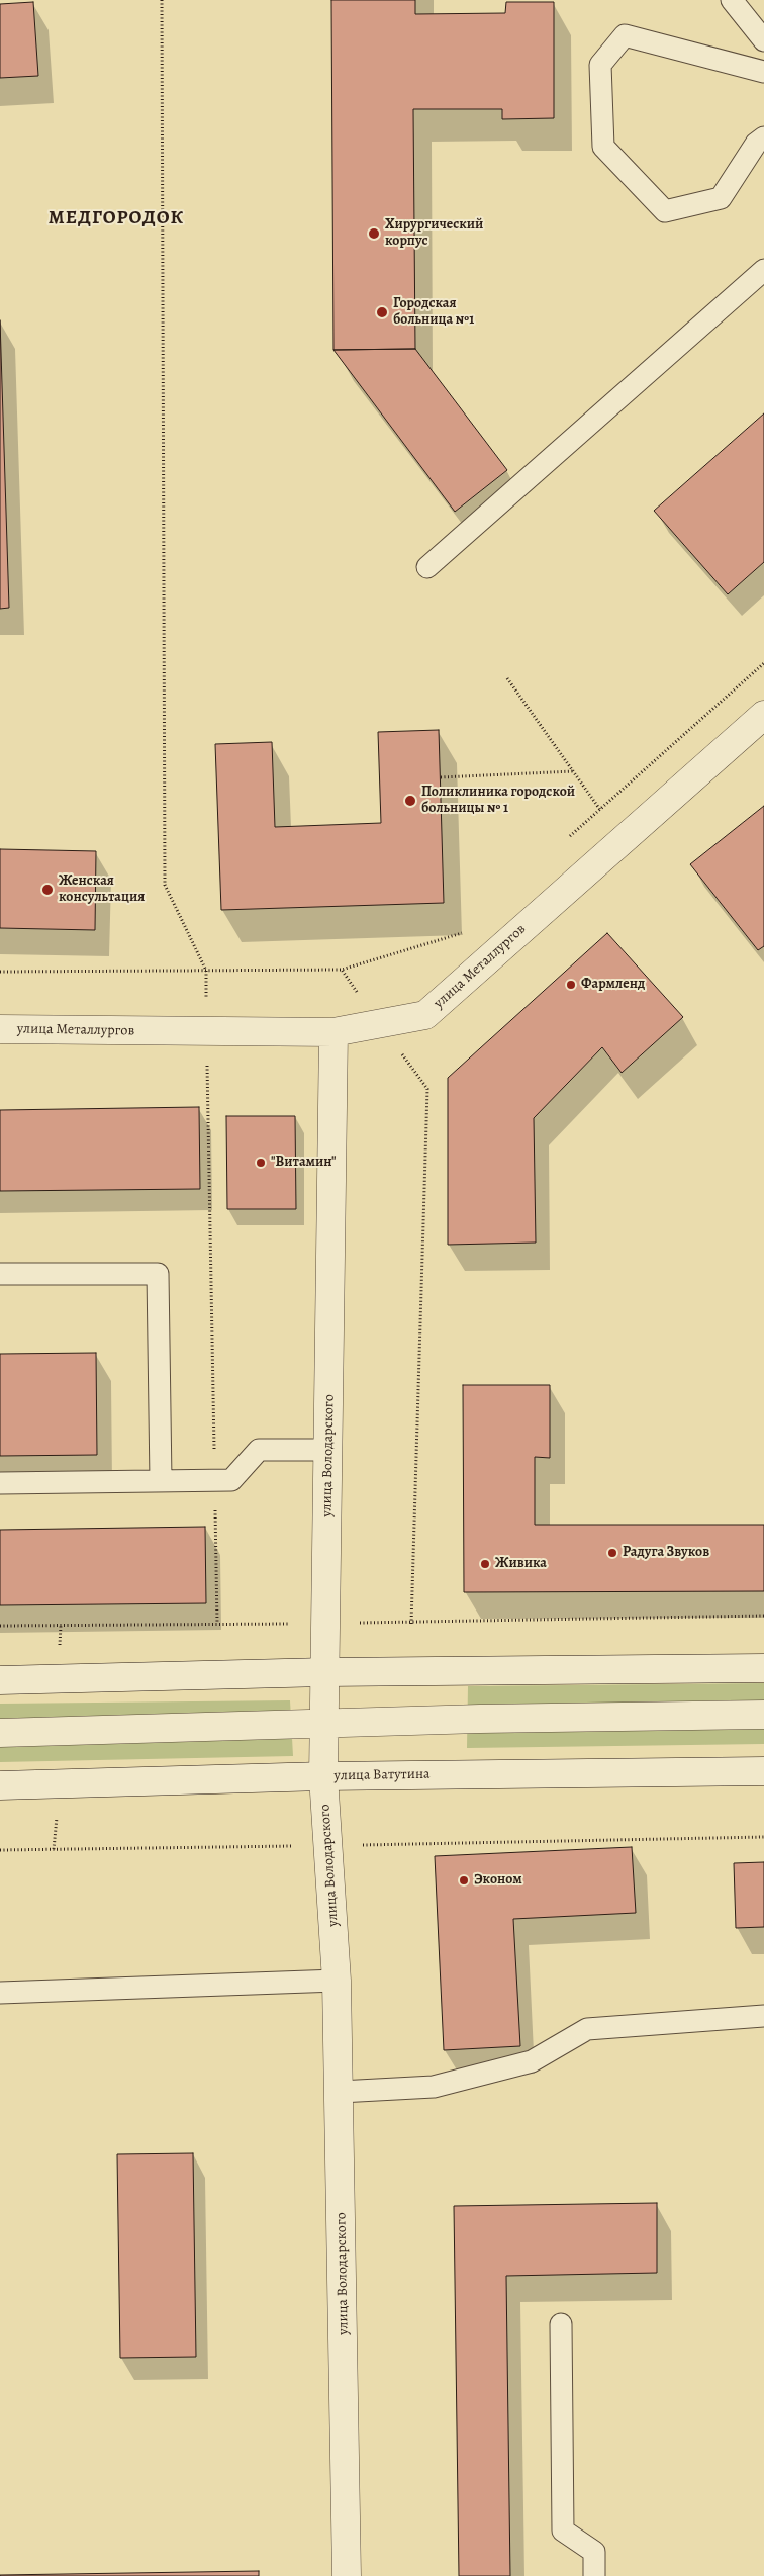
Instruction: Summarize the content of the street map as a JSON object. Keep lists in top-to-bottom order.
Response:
{
  "streets": {
    "street": ["улица Металлургов", "улица Володарского", "улица Ватутина"]
  },
  "crossings": [
    ["улица Металлургов", "улица Володарского"],
    ["улица Володарского", "улица Ватутина"]
  ],
  "districts": ["МЕДГОРОДОК"],
  "places": [
    "Хирургический корпус",
    "Городская больница №1",
    "Поликлиника городской больницы № 1",
    "Женская консультация",
    "Фармленд",
    "\"Витамин\"",
    "Радуга Звуков",
    "Живика",
    "Эконом"
  ]
}
